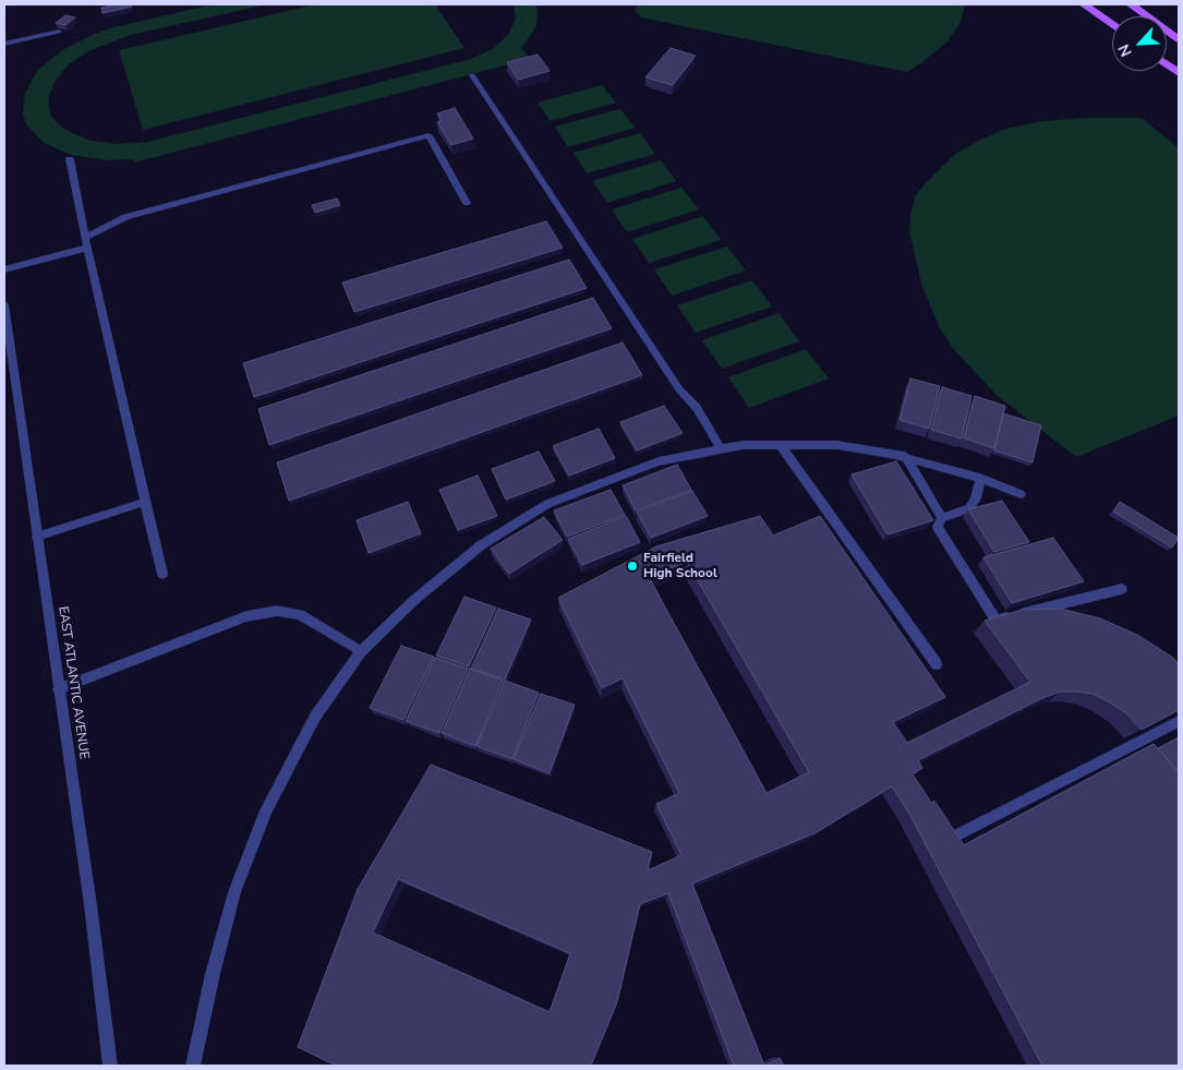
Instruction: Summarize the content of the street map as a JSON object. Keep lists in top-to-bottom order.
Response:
{
  "streets": {
    "street": ["EAST ATLANTIC AVENUE"]
  },
  "places": ["Fairfield High School"],
  "north": "bottom left"
}
